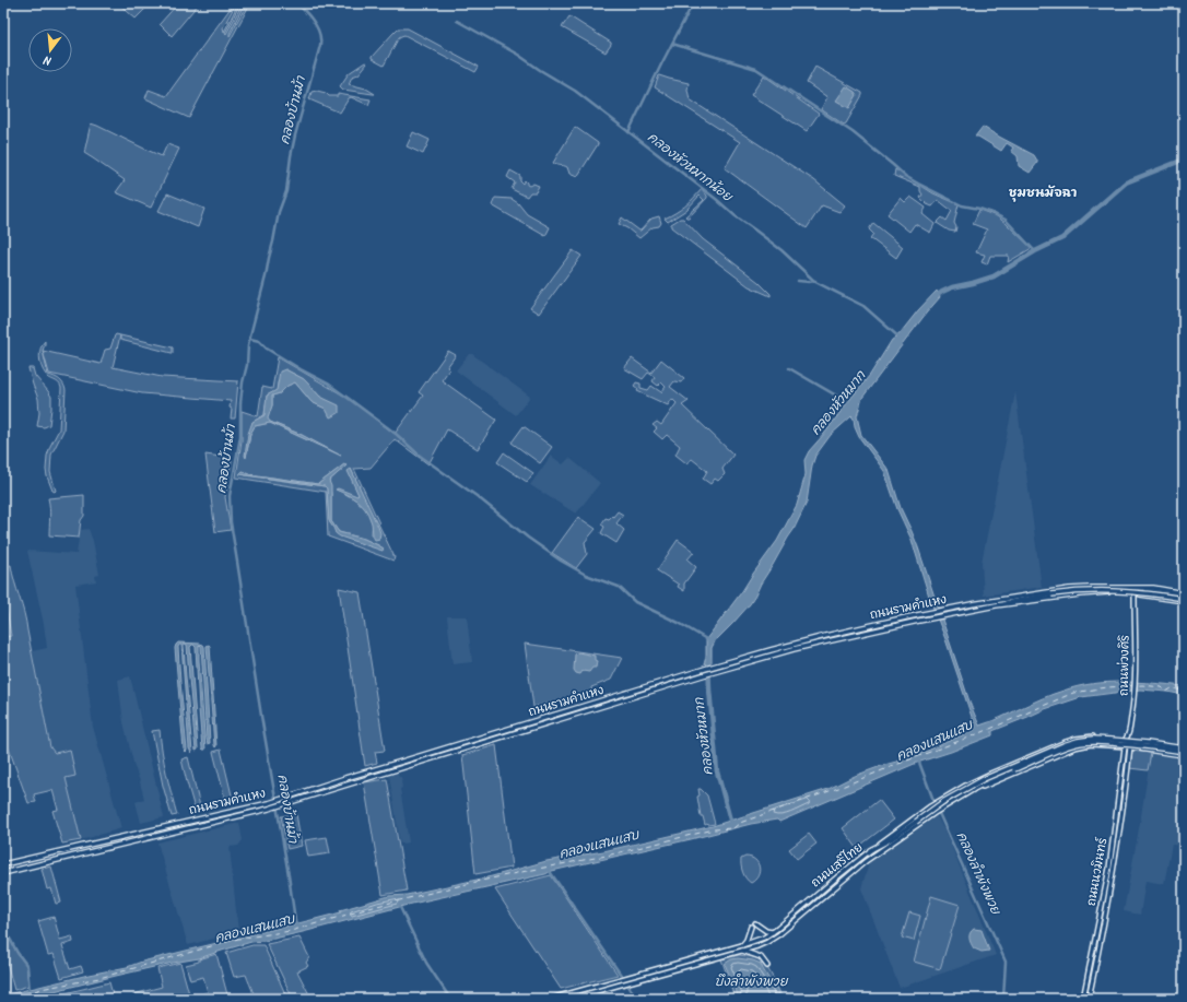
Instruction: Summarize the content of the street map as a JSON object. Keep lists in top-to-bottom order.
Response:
{
  "streets": {
    "main road": [
      "ถนนรามคำแหง",
      "ถนนพ่วงศิริ",
      "ถนนเสรีไทย",
      "ถนนนวมินทร์"
    ]
  },
  "crossings": [
    ["ถนนรามคำแหง", "ถนนพ่วงศิริ"],
    ["ถนนพ่วงศิริ", "ถนนเสรีไทย"],
    ["ถนนพ่วงศิริ", "ถนนนวมินทร์"],
    ["ถนนเสรีไทย", "ถนนนวมินทร์"]
  ],
  "districts": ["ชุมชนมัจฉา"],
  "water": [
    "คลองบ้านม้า",
    "คลองหัวหมากน้อย",
    "คลองหัวหมาก",
    "คลองแสนแสบ",
    "คลองลำพังพวย",
    "บึงลำพังพวย"
  ],
  "north": "bottom"
}
